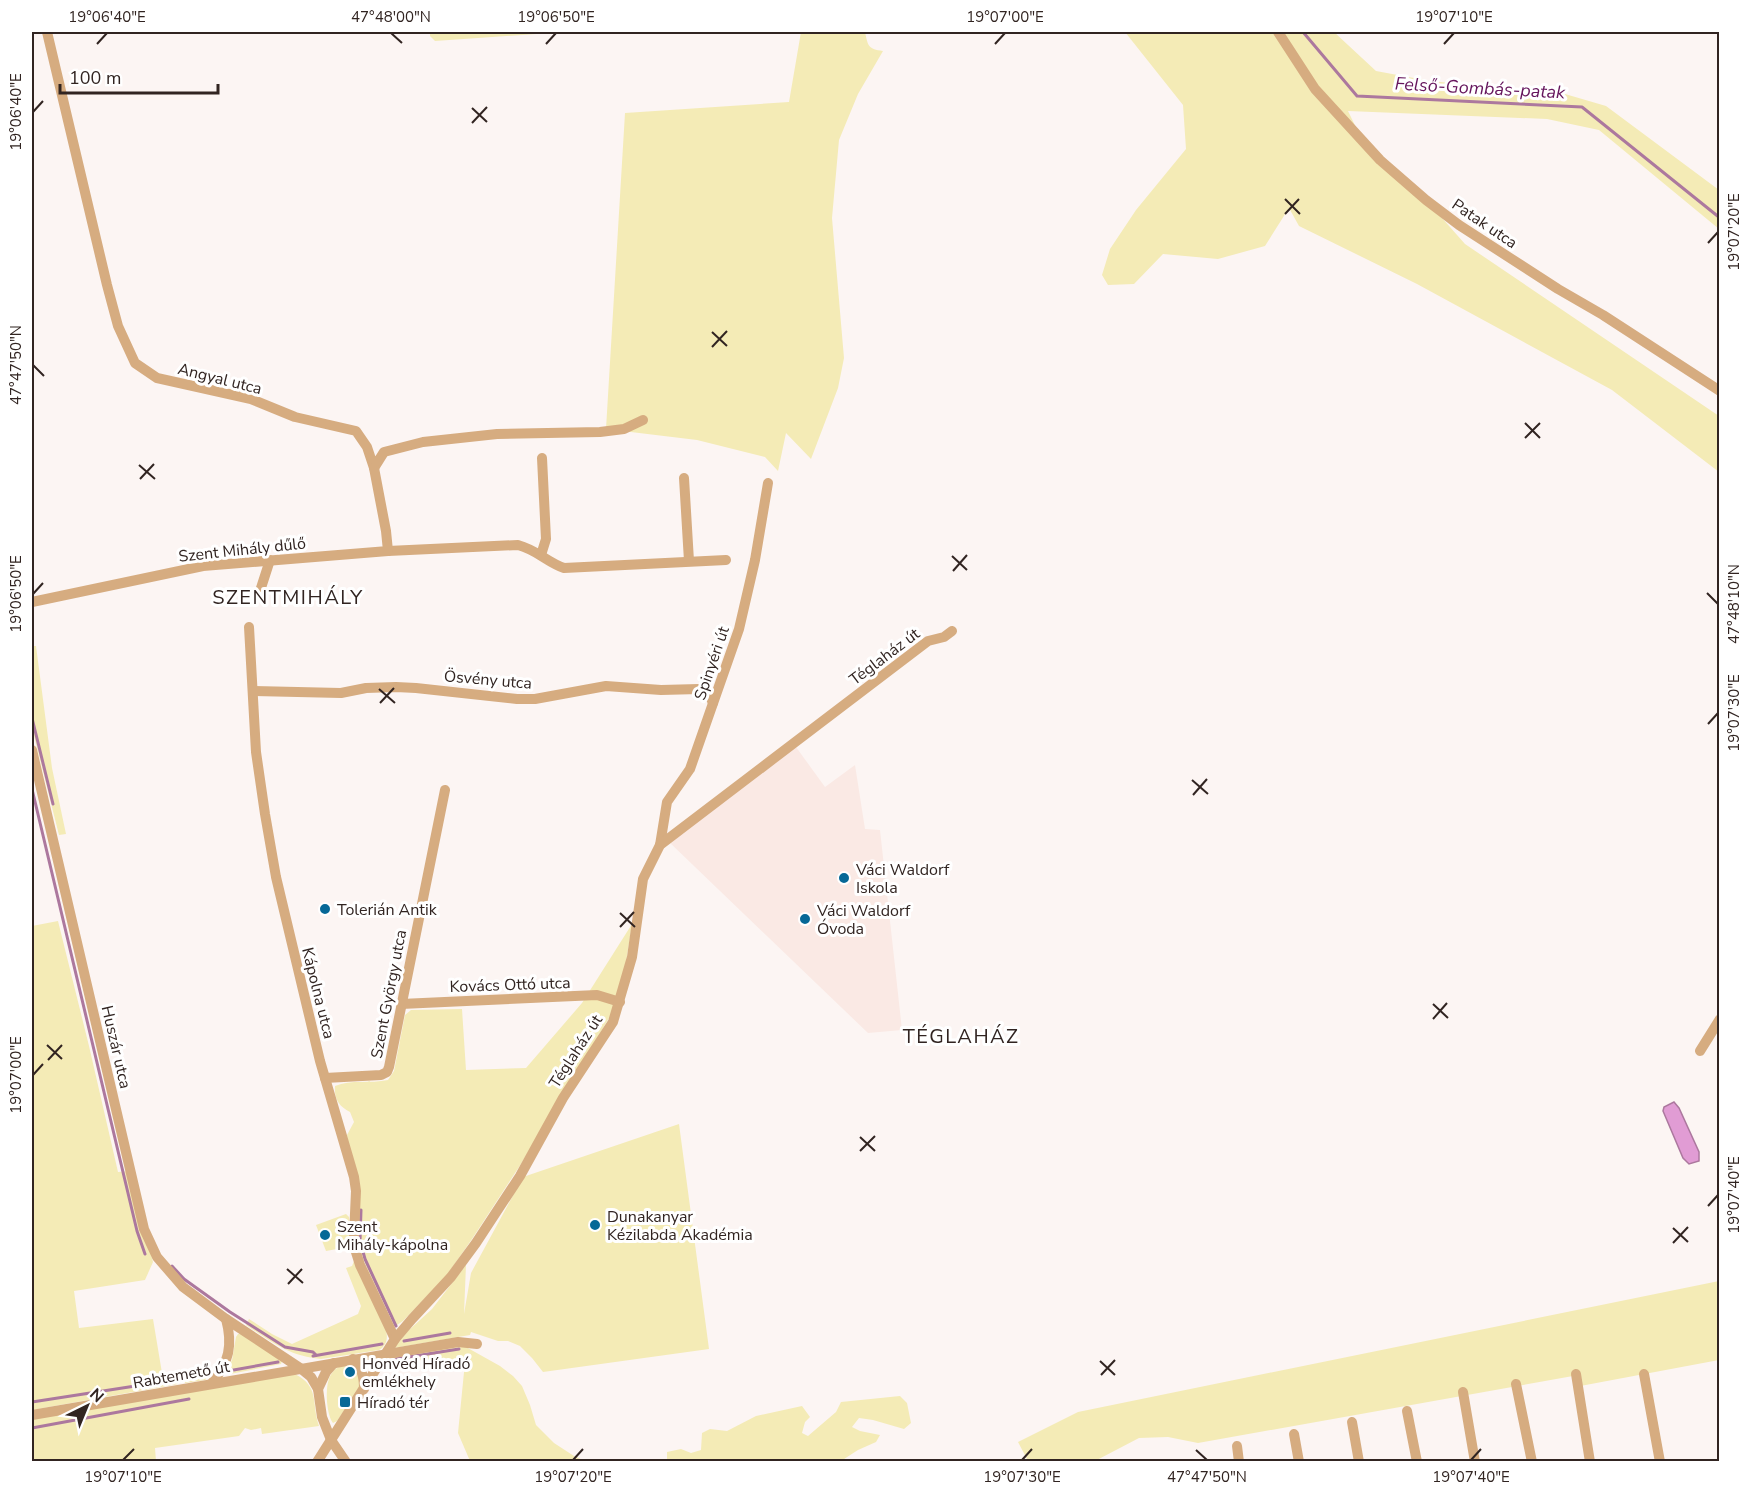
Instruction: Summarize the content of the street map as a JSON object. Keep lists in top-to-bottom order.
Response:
{
  "streets": {
    "street": [
      "Patak utca",
      "Angyal utca",
      "Szent Mihály dűlő",
      "Téglaház út",
      "Spinyéri út",
      "Ösvény utca",
      "Kovács Ottó utca",
      "Kápolna utca",
      "Szent György utca",
      "Huszár utca",
      "Rabtemető út"
    ]
  },
  "crossings": [
    ["Téglaház út", "Spinyéri út"],
    ["Téglaház út", "Kovács Ottó utca"],
    ["Téglaház út", "Kápolna utca"],
    ["Spinyéri út", "Ösvény utca"],
    ["Ösvény utca", "Kápolna utca"],
    ["Kovács Ottó utca", "Szent György utca"],
    ["Kápolna utca", "Szent György utca"],
    ["Huszár utca", "Rabtemető út"]
  ],
  "districts": ["SZENTMIHÁLY", "TÉGLAHÁZ"],
  "water": ["Felső-Gombás-patak"],
  "places": {
    "other": [
      "Váci Waldorf Iskola",
      "Tolerián Antik",
      "Váci Waldorf Óvoda",
      "Dunakanyar Kézilabda Akadémia",
      "Szent Mihály-kápolna",
      "Honvéd Híradó emlékhely"
    ],
    "transit": ["Híradó tér"]
  },
  "scale_bar": "100 m",
  "north": "top right",
  "coordinates": [
    "19°06'40\"E",
    "47°48'00\"N",
    "19°06'50\"E",
    "19°07'00\"E",
    "19°07'10\"E",
    "19°07'20\"E",
    "47°47'50\"N",
    "47°48'10\"N",
    "19°07'30\"E",
    "19°07'40\"E"
  ]
}
